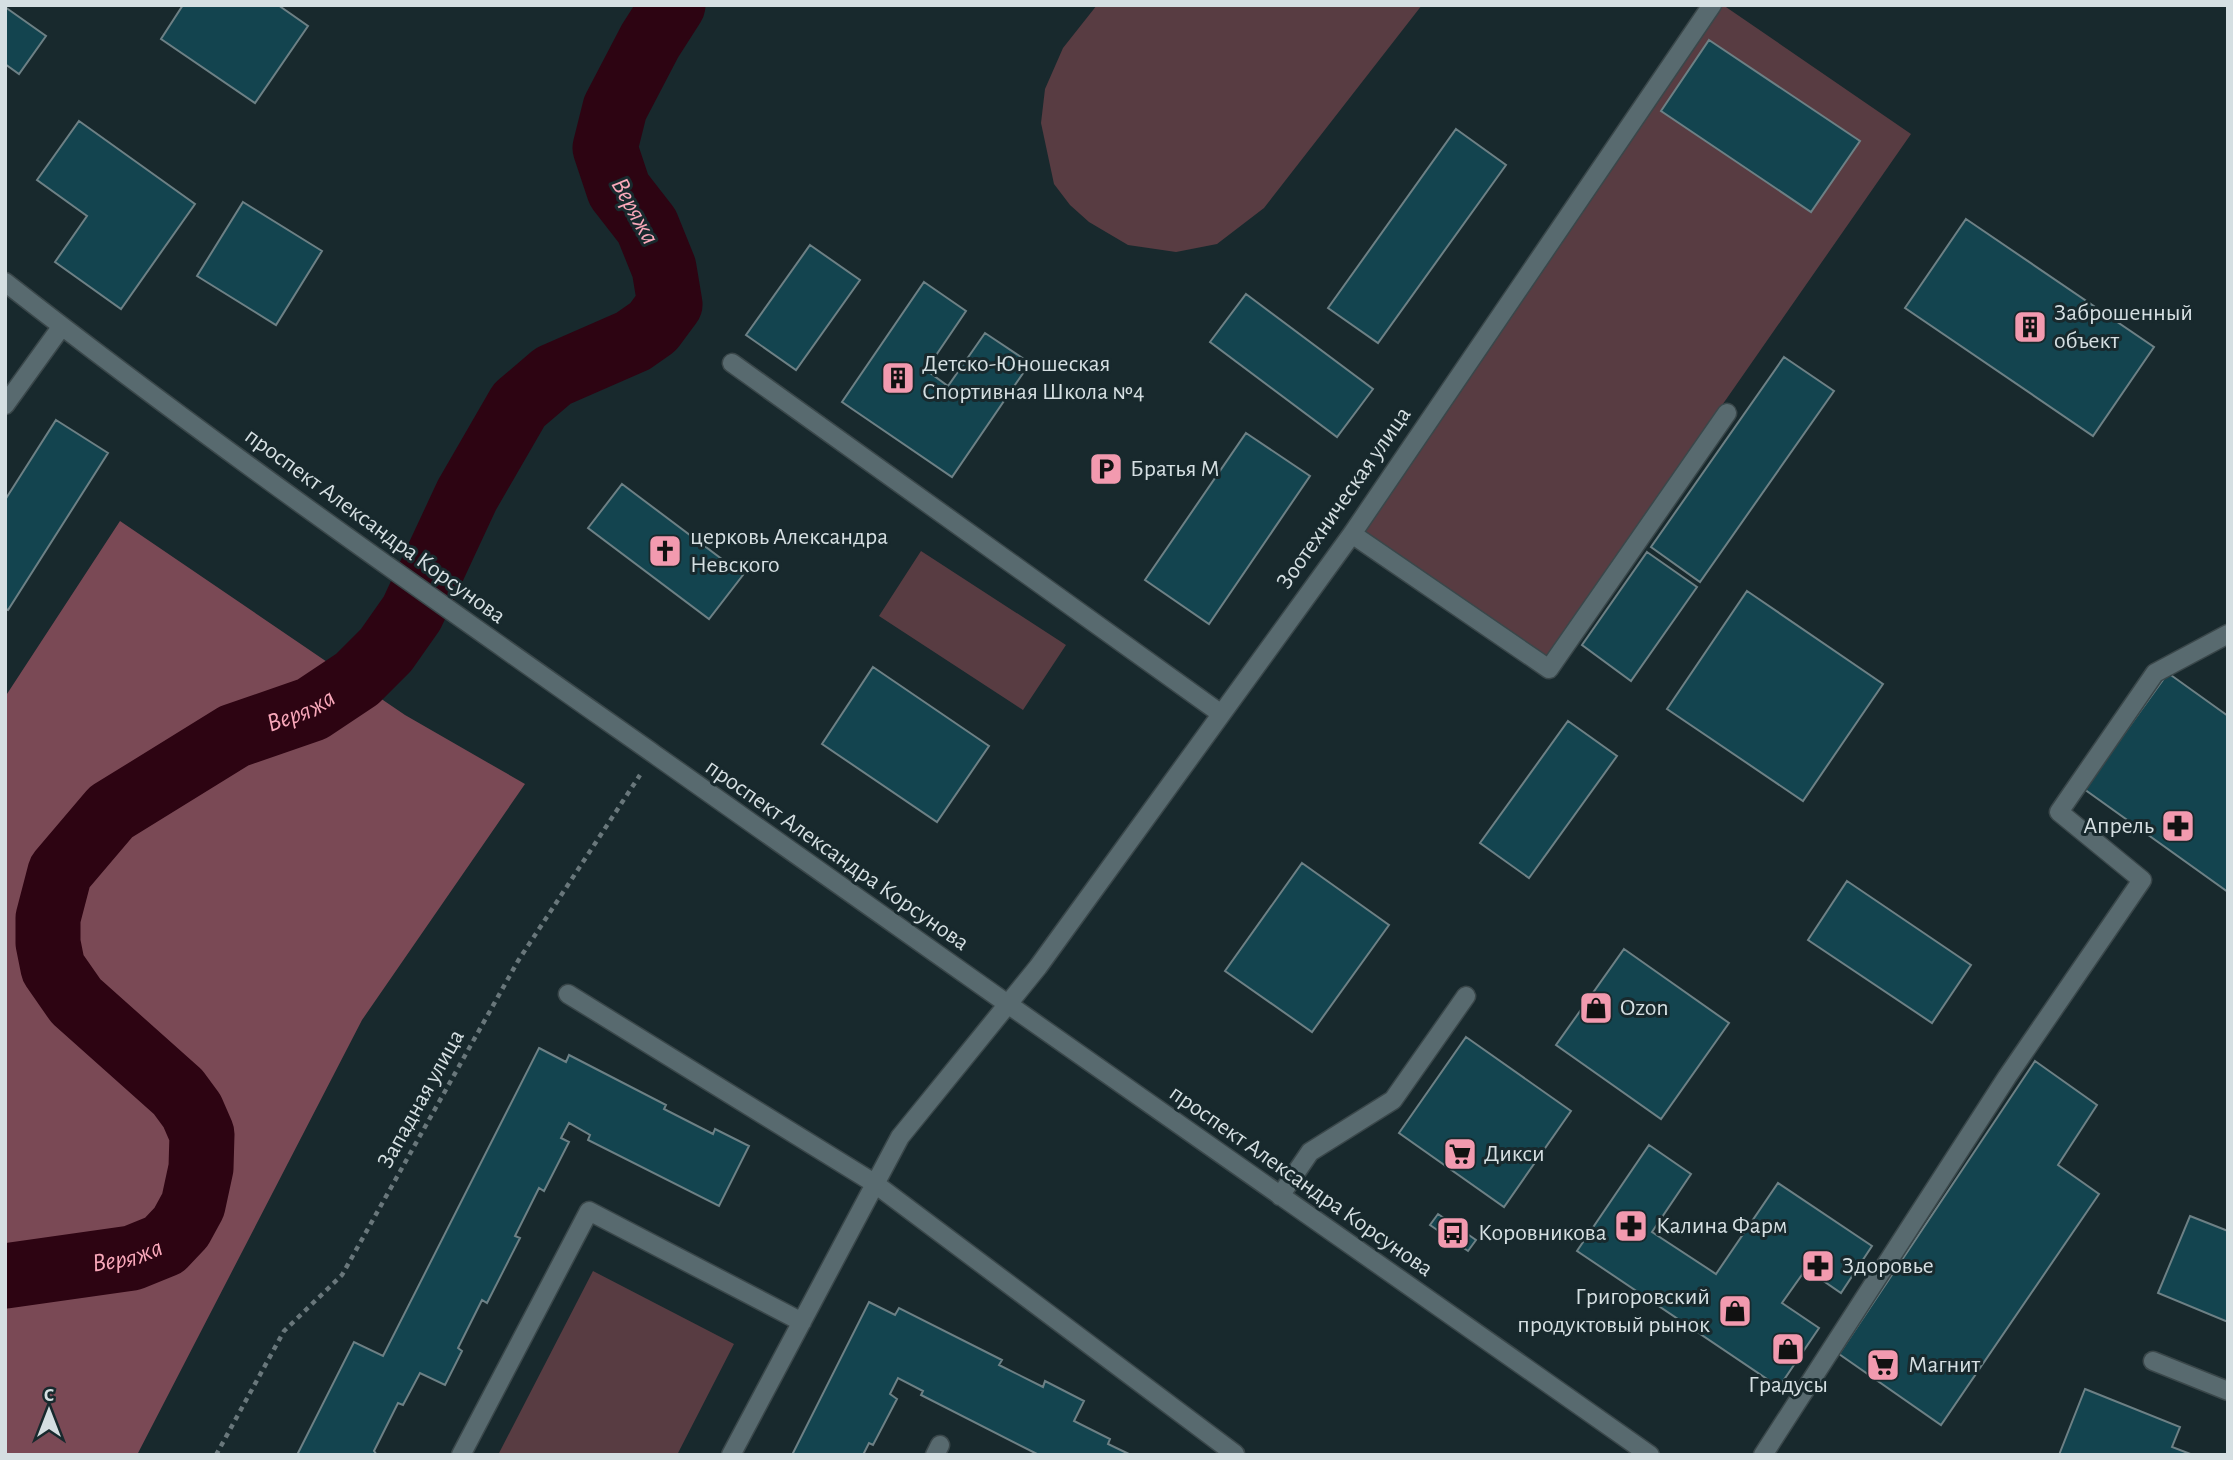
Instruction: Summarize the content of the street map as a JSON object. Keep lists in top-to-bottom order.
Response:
{
  "streets": {
    "street": ["Зоотехническая улица", "проспект Александра Корсунова"],
    "path": ["Западная улица"]
  },
  "crossings": [
    ["Зоотехническая улица", "проспект Александра Корсунова"],
    ["проспект Александра Корсунова", "Западная улица"]
  ],
  "water": ["Веряжа"],
  "places": {
    "building": ["Заброшенный объект", "Детско-Юношеская Спортивная Школа №4"],
    "parking": ["Братья М"],
    "church": ["церковь Александра Невского"],
    "pharmacy": ["Апрель", "Калина Фарм", "Здоровье"],
    "shop": ["Ozon", "Григоровский продуктовый рынок", "Градусы"],
    "supermarket": ["Дикси", "Магнит"],
    "bus stop": ["Коровникова"]
  },
  "north": "top"
}
